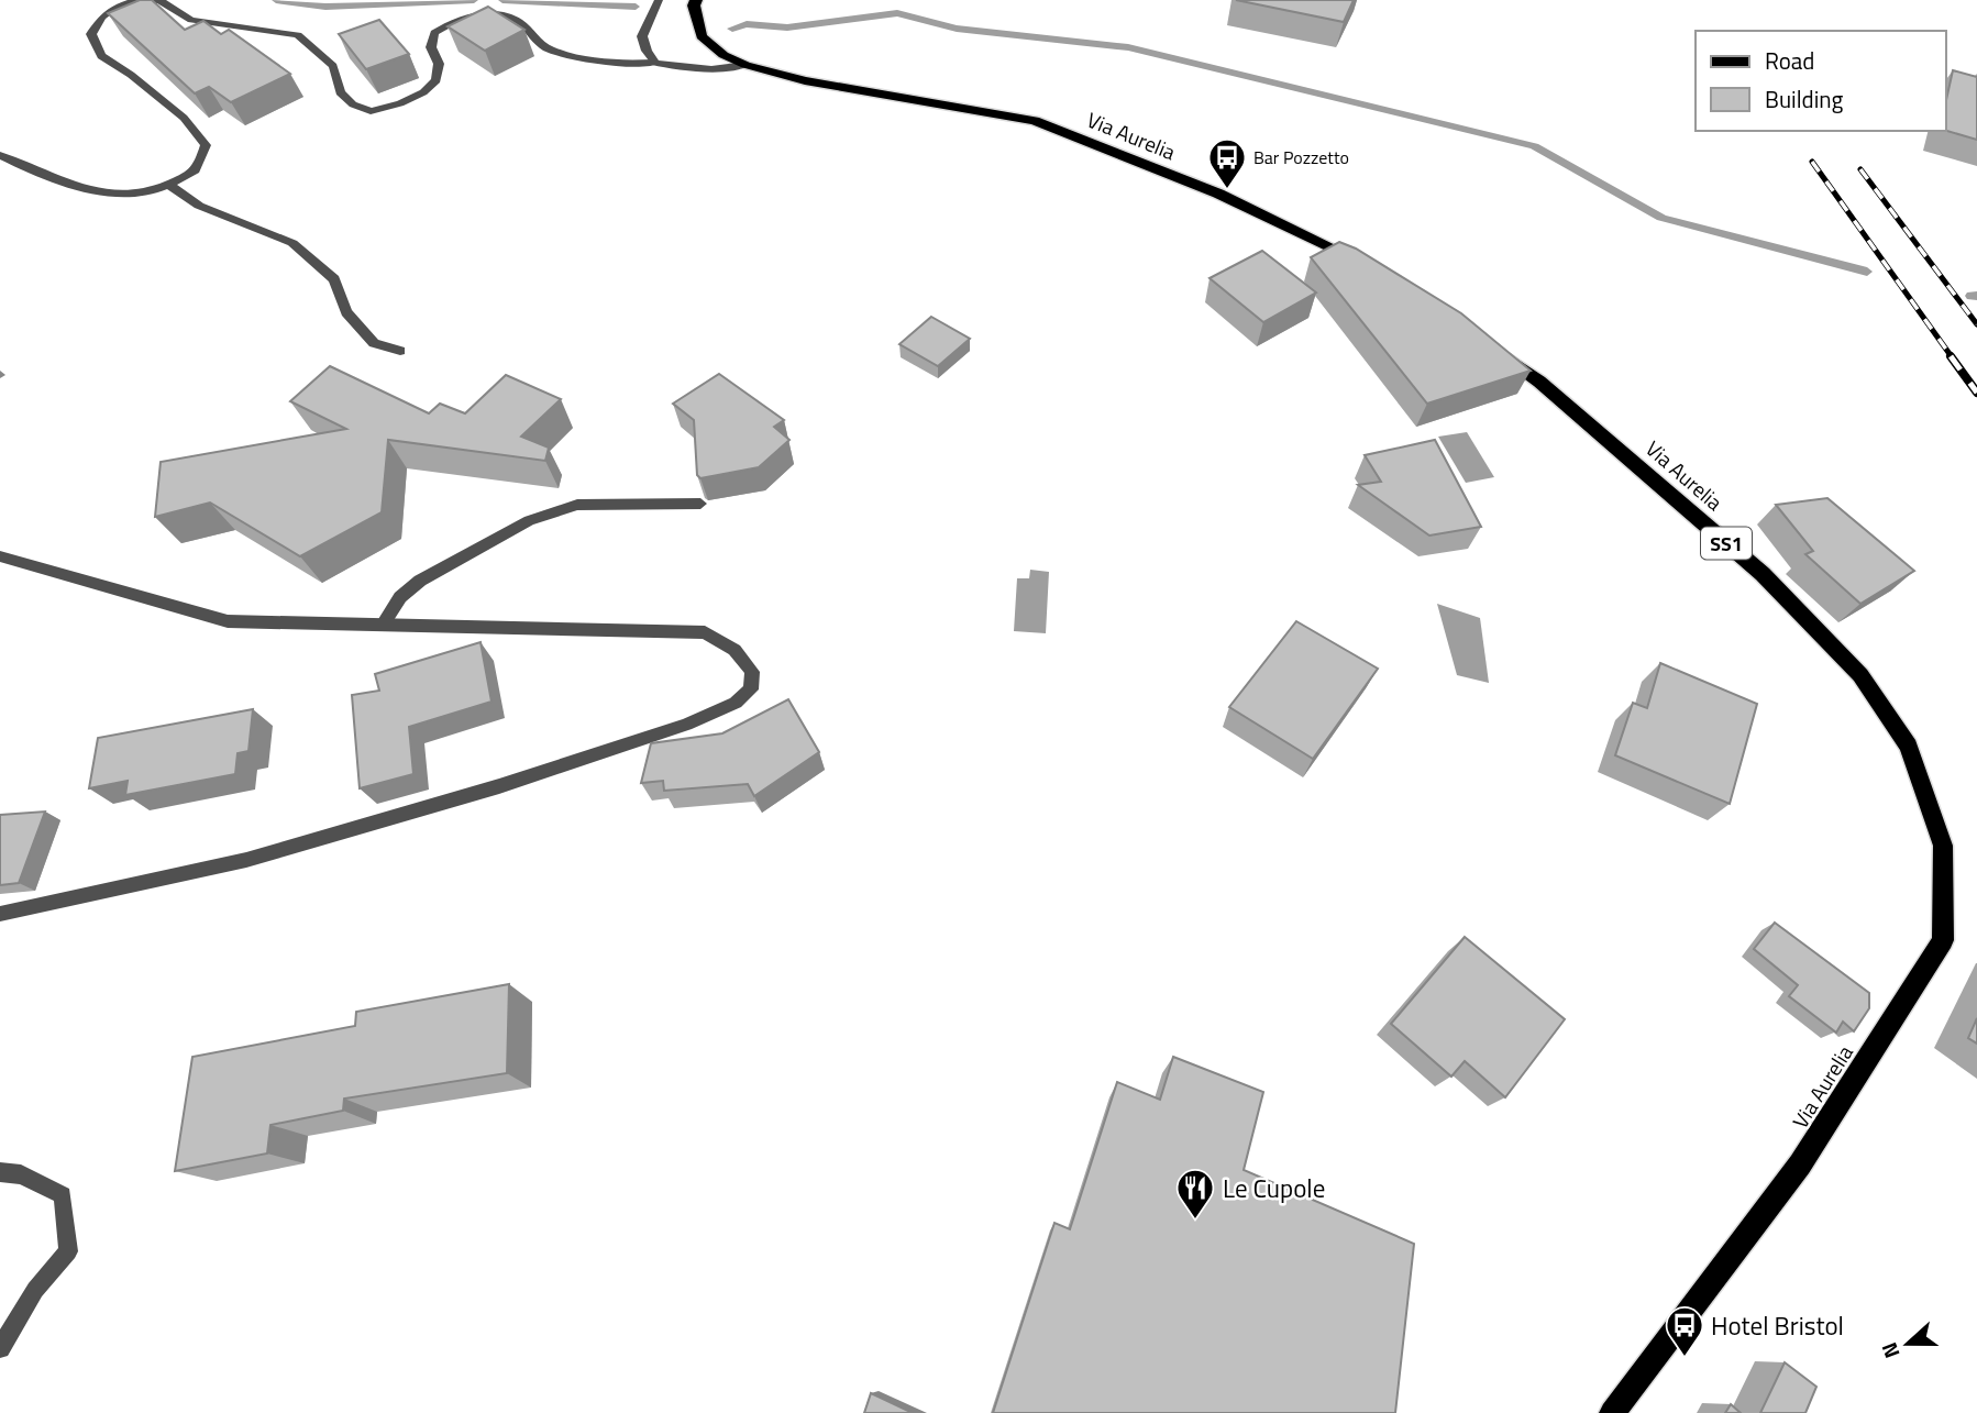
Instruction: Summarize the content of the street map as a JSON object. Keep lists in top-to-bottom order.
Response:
{
  "streets": {
    "main road": ["Via Aurelia", "SS1"]
  },
  "places": {
    "bus stop": ["Bar Pozzetto", "Hotel Bristol"],
    "restaurant": ["Le Cupole"]
  },
  "legend": ["Road", "Building"],
  "north": "left"
}
